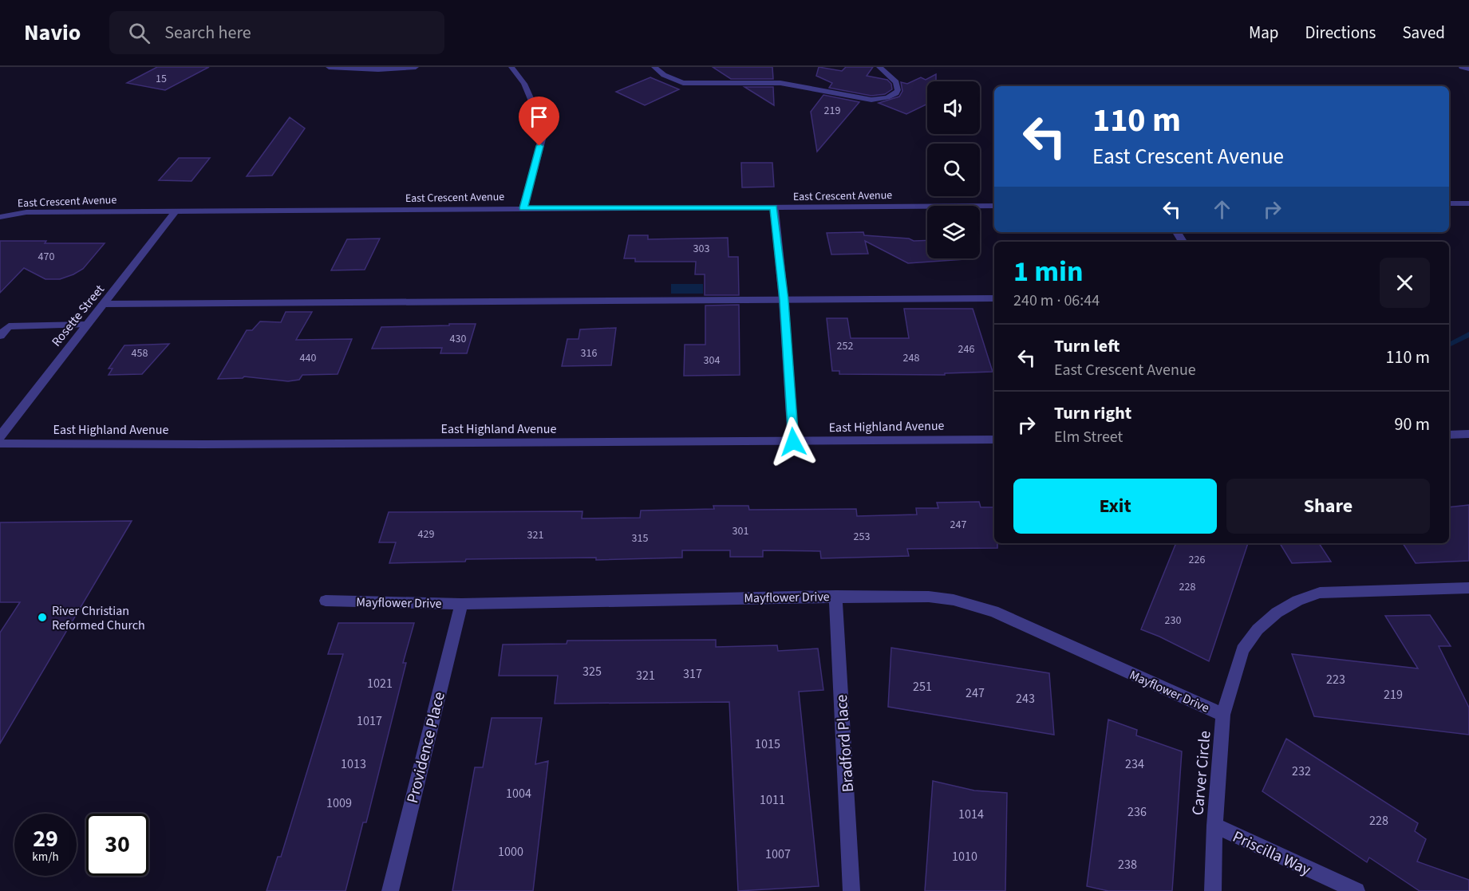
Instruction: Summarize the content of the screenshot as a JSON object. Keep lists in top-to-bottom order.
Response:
{
  "streets": {
    "street": [
      "East Crescent Avenue",
      "Rosette Street",
      "East Highland Avenue",
      "Mayflower Drive",
      "Bradford Place",
      "Providence Place",
      "Carver Circle",
      "Priscilla Way"
    ]
  },
  "crossings": [
    ["East Crescent Avenue", "Rosette Street"],
    ["Mayflower Drive", "Bradford Place"],
    ["Mayflower Drive", "Providence Place"],
    ["Mayflower Drive", "Carver Circle"],
    ["Carver Circle", "Priscilla Way"]
  ],
  "places": ["River Christian Reformed Church"],
  "house_numbers": [
    "15",
    "219",
    "303",
    "470",
    "430",
    "252",
    "246",
    "458",
    "316",
    "440",
    "248",
    "304",
    "247",
    "301",
    "429",
    "321",
    "253",
    "315",
    "226",
    "228",
    "230",
    "325",
    "317",
    "321",
    "223",
    "1021",
    "251",
    "247",
    "219",
    "243",
    "1017",
    "1015",
    "1013",
    "234",
    "232",
    "1004",
    "1011",
    "1009",
    "236",
    "1014",
    "228",
    "1000",
    "1007",
    "1010",
    "238"
  ],
  "page": {
    "header": "Navio",
    "search": "Search here",
    "nav": ["Map", "Directions", "Saved"],
    "turn": ["110 m", "East Crescent Avenue"],
    "heading": ["1 min", "240 m · 06:44"],
    "list": [
      {
        "name": "Turn left",
        "note": "East Crescent Avenue",
        "value": "110 m"
      },
      {
        "name": "Turn right",
        "note": "Elm Street",
        "value": "90 m"
      }
    ],
    "buttons": ["Exit", "Share"],
    "speed": "29 km/h",
    "limit": "30"
  }
}
